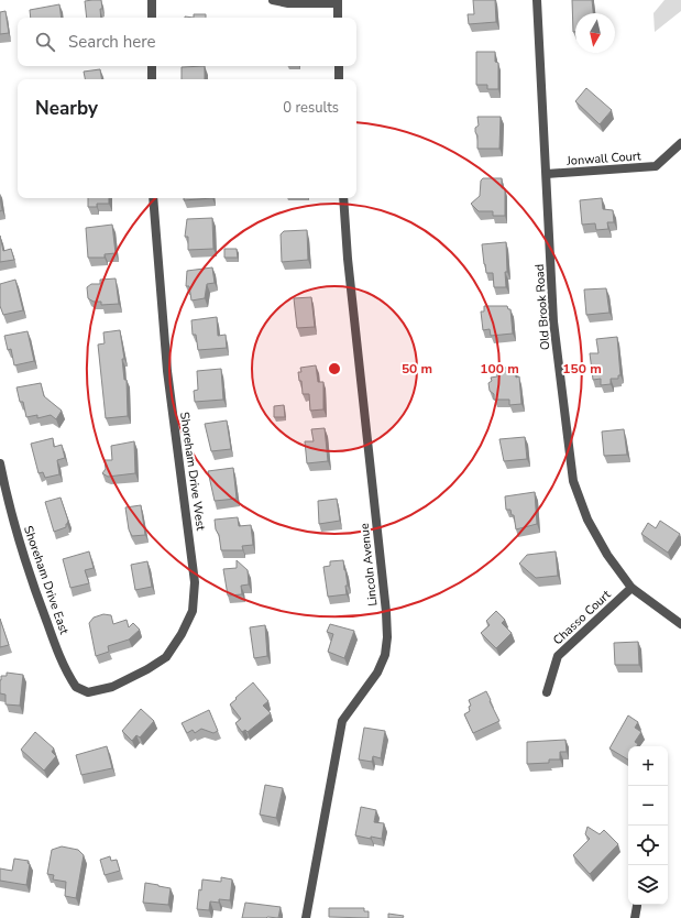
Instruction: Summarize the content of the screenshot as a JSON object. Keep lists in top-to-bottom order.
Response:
{
  "streets": {
    "street": [
      "Jonwall Court",
      "Old Brook Road",
      "Shoreham Drive West",
      "Lincoln Avenue",
      "Shoreham Drive East",
      "Chasso Court"
    ]
  },
  "crossings": [
    ["Jonwall Court", "Old Brook Road"],
    ["Old Brook Road", "Chasso Court"],
    ["Shoreham Drive West", "Shoreham Drive East"]
  ],
  "north": "bottom",
  "page": {
    "search": "Search here",
    "heading": ["Nearby", "0 results"],
    "map_buttons": ["+", "−"]
  },
  "rings": ["50 m", "100 m", "150 m"]
}
